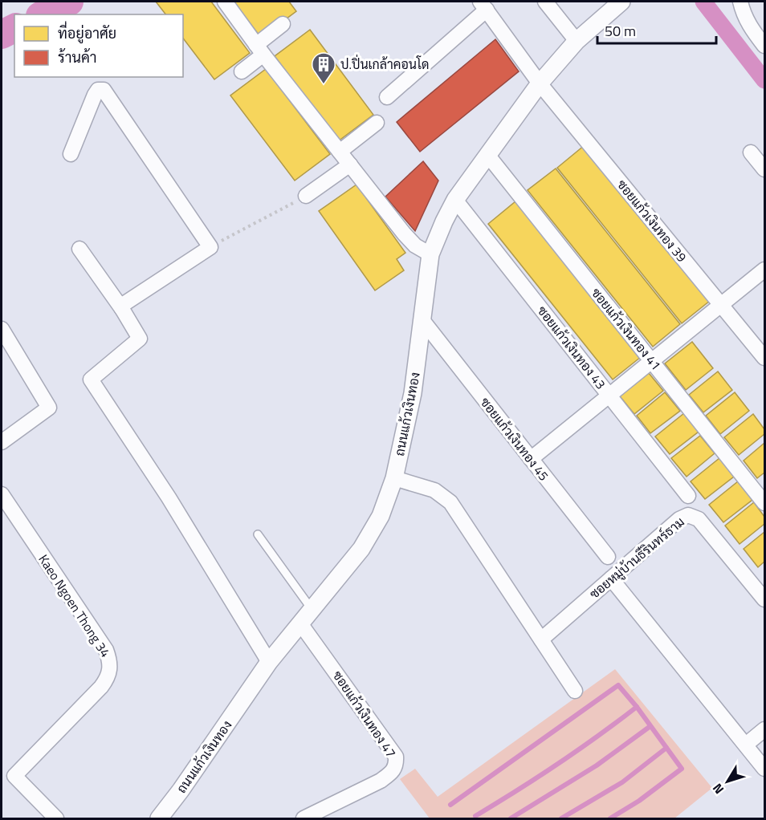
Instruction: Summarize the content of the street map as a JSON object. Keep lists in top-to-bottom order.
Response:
{
  "streets": {
    "street": [
      "ซอยแก้วเงินทอง 39",
      "ซอยแก้วเงินทอง 41",
      "ซอยแก้วเงินทอง 43",
      "ถนนแก้วเงินทอง",
      "ซอยแก้วเงินทอง 45",
      "ซอยหมู่บ้านธีรินทร์ธาม",
      "Kaeo Ngoen Thong 34",
      "ซอยแก้วเงินทอง 47"
    ]
  },
  "crossings": [
    ["ซอยแก้วเงินทอง 39", "ถนนแก้วเงินทอง"],
    ["ซอยแก้วเงินทอง 41", "ถนนแก้วเงินทอง"],
    ["ซอยแก้วเงินทอง 43", "ถนนแก้วเงินทอง"],
    ["ถนนแก้วเงินทอง", "ซอยแก้วเงินทอง 45"],
    ["ถนนแก้วเงินทอง", "ซอยแก้วเงินทอง 47"]
  ],
  "places": {
    "building": ["ป.ปิ่นเกล้าคอนโด"]
  },
  "legend": ["ที่อยู่อาศัย", "ร้านค้า"],
  "scale_bar": "50 m",
  "north": "bottom left"
}
